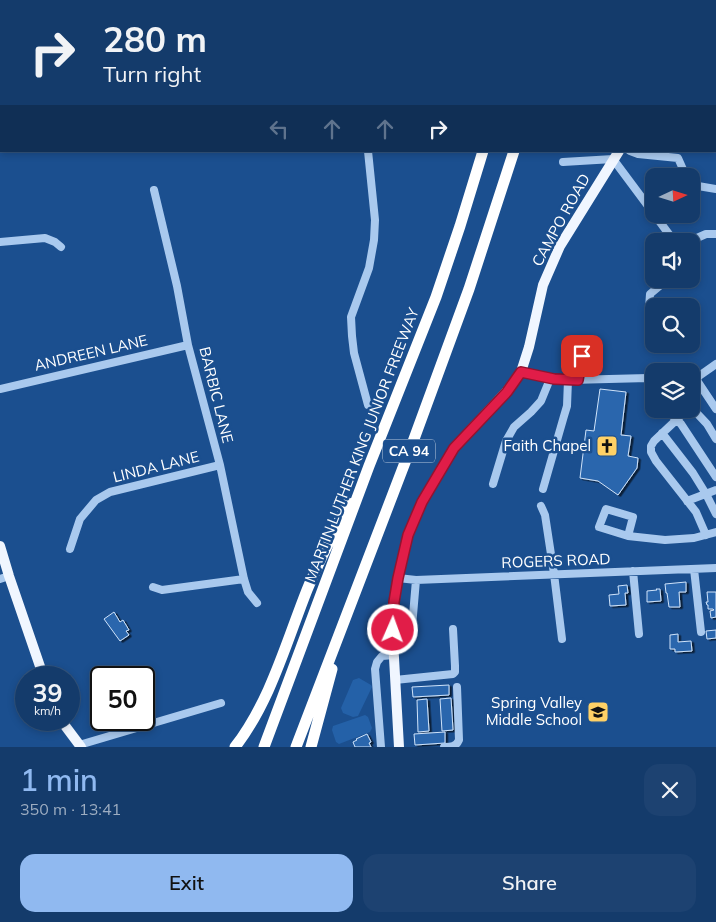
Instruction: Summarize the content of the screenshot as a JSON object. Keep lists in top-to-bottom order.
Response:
{
  "streets": {
    "highway": ["MARTIN LUTHER KING JUNIOR FREEWAY", "CA 94"],
    "main road": ["CAMPO ROAD"],
    "street": [
      "ANDREEN LANE",
      "BARBIC LANE",
      "LINDA LANE",
      "ROGERS ROAD"
    ]
  },
  "crossings": [
    ["CAMPO ROAD", "ROGERS ROAD"],
    ["ANDREEN LANE", "BARBIC LANE"],
    ["BARBIC LANE", "LINDA LANE"]
  ],
  "places": {
    "church": ["Faith Chapel"],
    "school or university": ["Spring Valley Middle School"]
  },
  "north": "right",
  "page": {
    "turn": ["280 m", "Turn right"],
    "speed": "39 km/h",
    "limit": "50",
    "heading": ["1 min", "350 m · 13:41"],
    "buttons": ["Exit", "Share"]
  }
}
